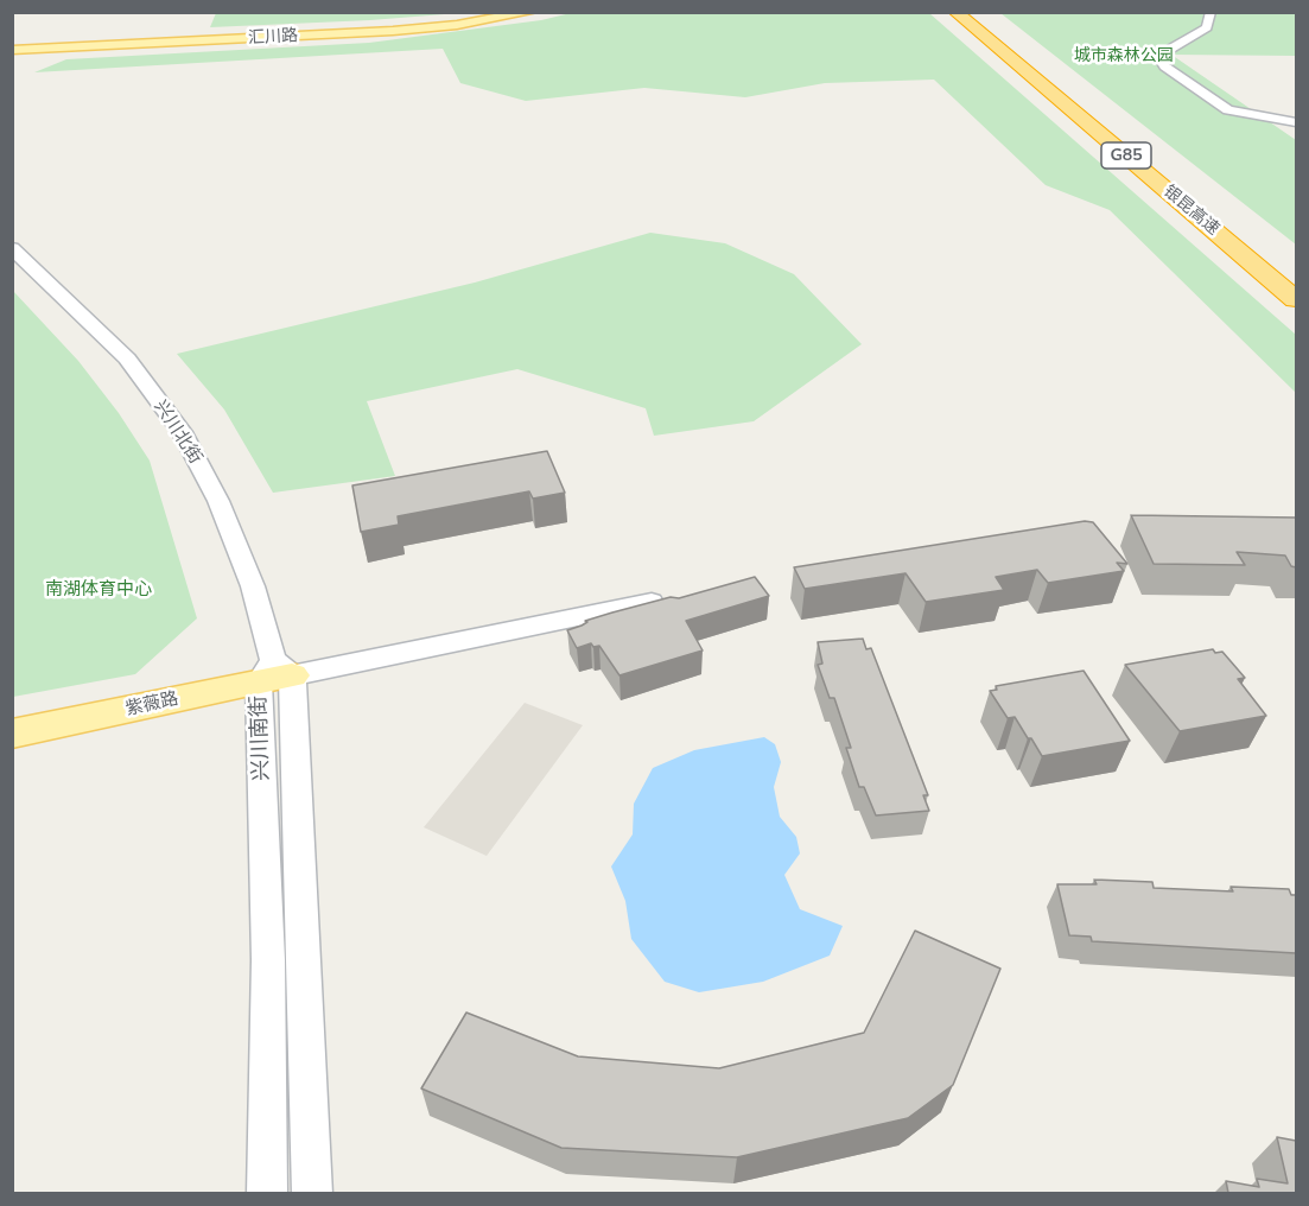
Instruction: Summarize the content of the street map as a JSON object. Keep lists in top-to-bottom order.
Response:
{
  "streets": {
    "highway": ["G85", "银昆高速"],
    "main road": ["汇川路", "紫薇路"],
    "street": ["兴川北街", "兴川南街"]
  },
  "crossings": [
    ["兴川北街", "紫薇路"],
    ["兴川北街", "兴川南街"],
    ["紫薇路", "兴川南街"]
  ],
  "parks": ["城市森林公园", "南湖体育中心"]
}
